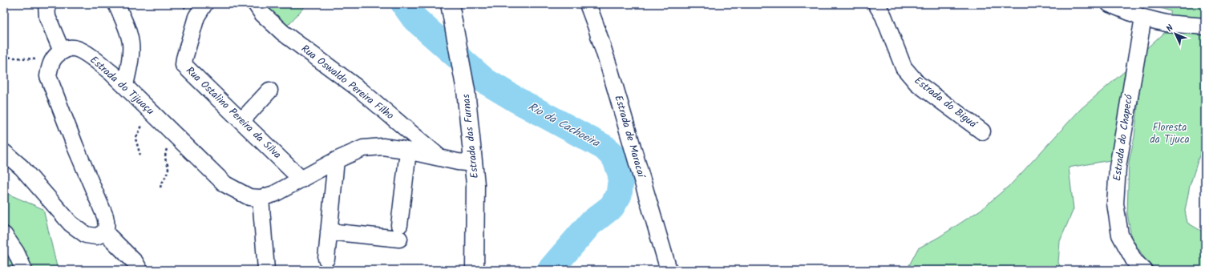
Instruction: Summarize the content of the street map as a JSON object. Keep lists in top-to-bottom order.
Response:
{
  "streets": {
    "main road": ["Estrada das Furnas"],
    "street": [
      "Rua Oswaldo Pereira Filho",
      "Estrada do Tijuaçu",
      "Estrada do Biguá",
      "Rua Ostalino Pereira da Silva",
      "Estrada de Maracaí",
      "Estrada do Chapecó"
    ]
  },
  "crossings": [
    ["Rua Oswaldo Pereira Filho", "Estrada do Tijuaçu"],
    ["Estrada do Tijuaçu", "Rua Ostalino Pereira da Silva"],
    ["Estrada do Tijuaçu", "Estrada das Furnas"]
  ],
  "water": ["Rio da Cachoeira"],
  "parks": ["Floresta da Tijuca"],
  "north": "top left"
}
